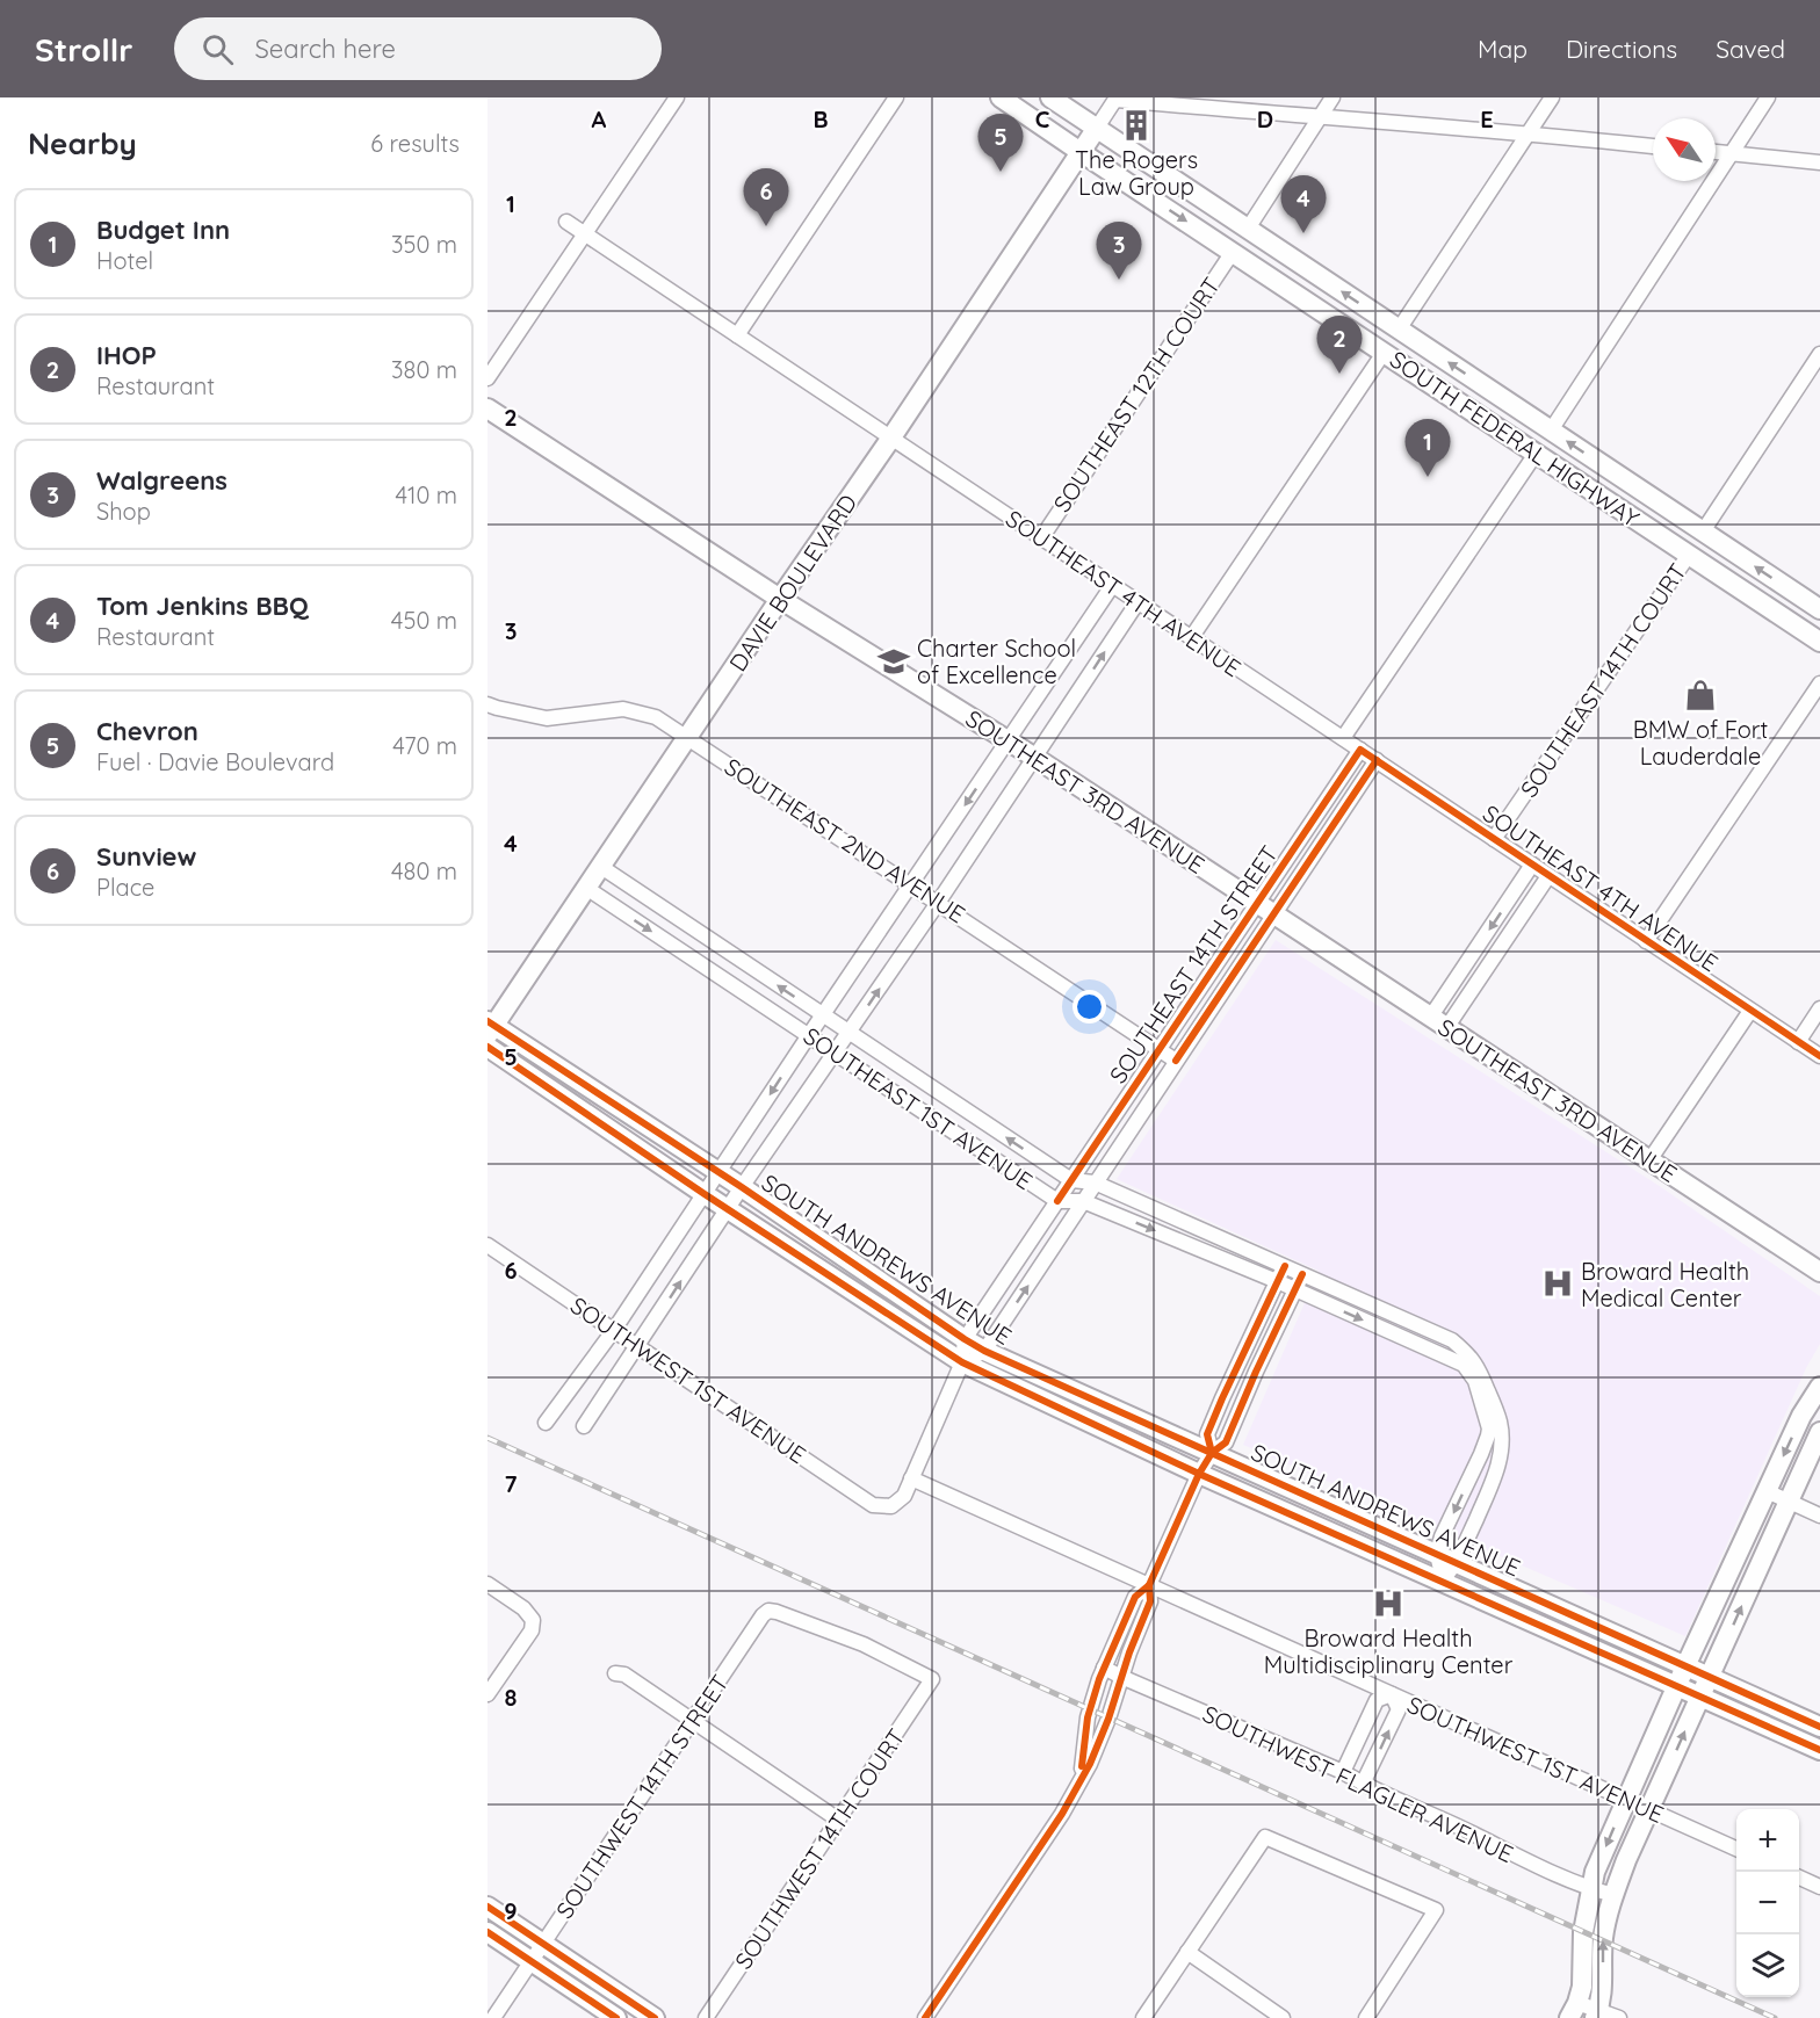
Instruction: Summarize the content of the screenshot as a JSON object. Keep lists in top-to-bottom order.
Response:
{
  "streets": {
    "main road": [
      "SOUTH FEDERAL HIGHWAY",
      "DAVIE BOULEVARD",
      "SOUTHEAST 3RD AVENUE",
      "SOUTH ANDREWS AVENUE"
    ],
    "street": [
      "SOUTHEAST 12TH COURT",
      "SOUTHEAST 4TH AVENUE",
      "SOUTHEAST 14TH COURT",
      "SOUTHEAST 2ND AVENUE",
      "SOUTHEAST 14TH STREET",
      "SOUTHEAST 1ST AVENUE",
      "SOUTHWEST 1ST AVENUE",
      "SOUTHWEST FLAGLER AVENUE",
      "SOUTHWEST 14TH STREET",
      "SOUTHWEST 14TH COURT"
    ]
  },
  "crossings": [
    ["SOUTHEAST 12TH COURT", "SOUTH FEDERAL HIGHWAY"],
    ["SOUTHEAST 12TH COURT", "SOUTHEAST 4TH AVENUE"],
    ["SOUTH FEDERAL HIGHWAY", "DAVIE BOULEVARD"],
    ["SOUTH FEDERAL HIGHWAY", "SOUTHEAST 14TH COURT"],
    ["DAVIE BOULEVARD", "SOUTHEAST 4TH AVENUE"],
    ["DAVIE BOULEVARD", "SOUTHEAST 3RD AVENUE"],
    ["DAVIE BOULEVARD", "SOUTHEAST 2ND AVENUE"],
    ["DAVIE BOULEVARD", "SOUTHEAST 1ST AVENUE"],
    ["DAVIE BOULEVARD", "SOUTH ANDREWS AVENUE"],
    ["SOUTHEAST 4TH AVENUE", "SOUTHEAST 14TH COURT"],
    ["SOUTHEAST 4TH AVENUE", "SOUTHEAST 14TH STREET"],
    ["SOUTHEAST 3RD AVENUE", "SOUTHEAST 14TH STREET"],
    ["SOUTHEAST 2ND AVENUE", "SOUTHEAST 14TH STREET"],
    ["SOUTHEAST 14TH STREET", "SOUTHEAST 1ST AVENUE"],
    ["SOUTHEAST 14TH STREET", "SOUTH ANDREWS AVENUE"],
    ["SOUTHWEST 14TH STREET", "SOUTHWEST 14TH COURT"]
  ],
  "places": {
    "building": ["The Rogers Law Group"],
    "school or university": ["Charter School of Excellence"],
    "shop": ["BMW of Fort Lauderdale"],
    "hospital": ["Broward Health Medical Center", "Broward Health Multidisciplinary Center"]
  },
  "north": "top left",
  "page": {
    "header": "Strollr",
    "search": "Search here",
    "nav": ["Map", "Directions", "Saved"],
    "heading": ["Nearby", "6 results"],
    "pins": [
      "5",
      "6",
      "4",
      "3",
      "2",
      "1"
    ],
    "list": [
      {
        "mark": "1",
        "name": "Budget Inn",
        "note": "Hotel",
        "value": "350 m"
      },
      {
        "mark": "2",
        "name": "IHOP",
        "note": "Restaurant",
        "value": "380 m"
      },
      {
        "mark": "3",
        "name": "Walgreens",
        "note": "Shop",
        "value": "410 m"
      },
      {
        "mark": "4",
        "name": "Tom Jenkins BBQ",
        "note": "Restaurant",
        "value": "450 m"
      },
      {
        "mark": "5",
        "name": "Chevron",
        "note": "Fuel · Davie Boulevard",
        "value": "470 m"
      },
      {
        "mark": "6",
        "name": "Sunview",
        "note": "Place",
        "value": "480 m"
      }
    ],
    "map_buttons": ["+", "−"]
  },
  "grid": {
    "columns": [
      "A",
      "B",
      "C",
      "D",
      "E"
    ],
    "rows": [
      "1",
      "2",
      "3",
      "4",
      "5",
      "6",
      "7",
      "8",
      "9"
    ]
  }
}
